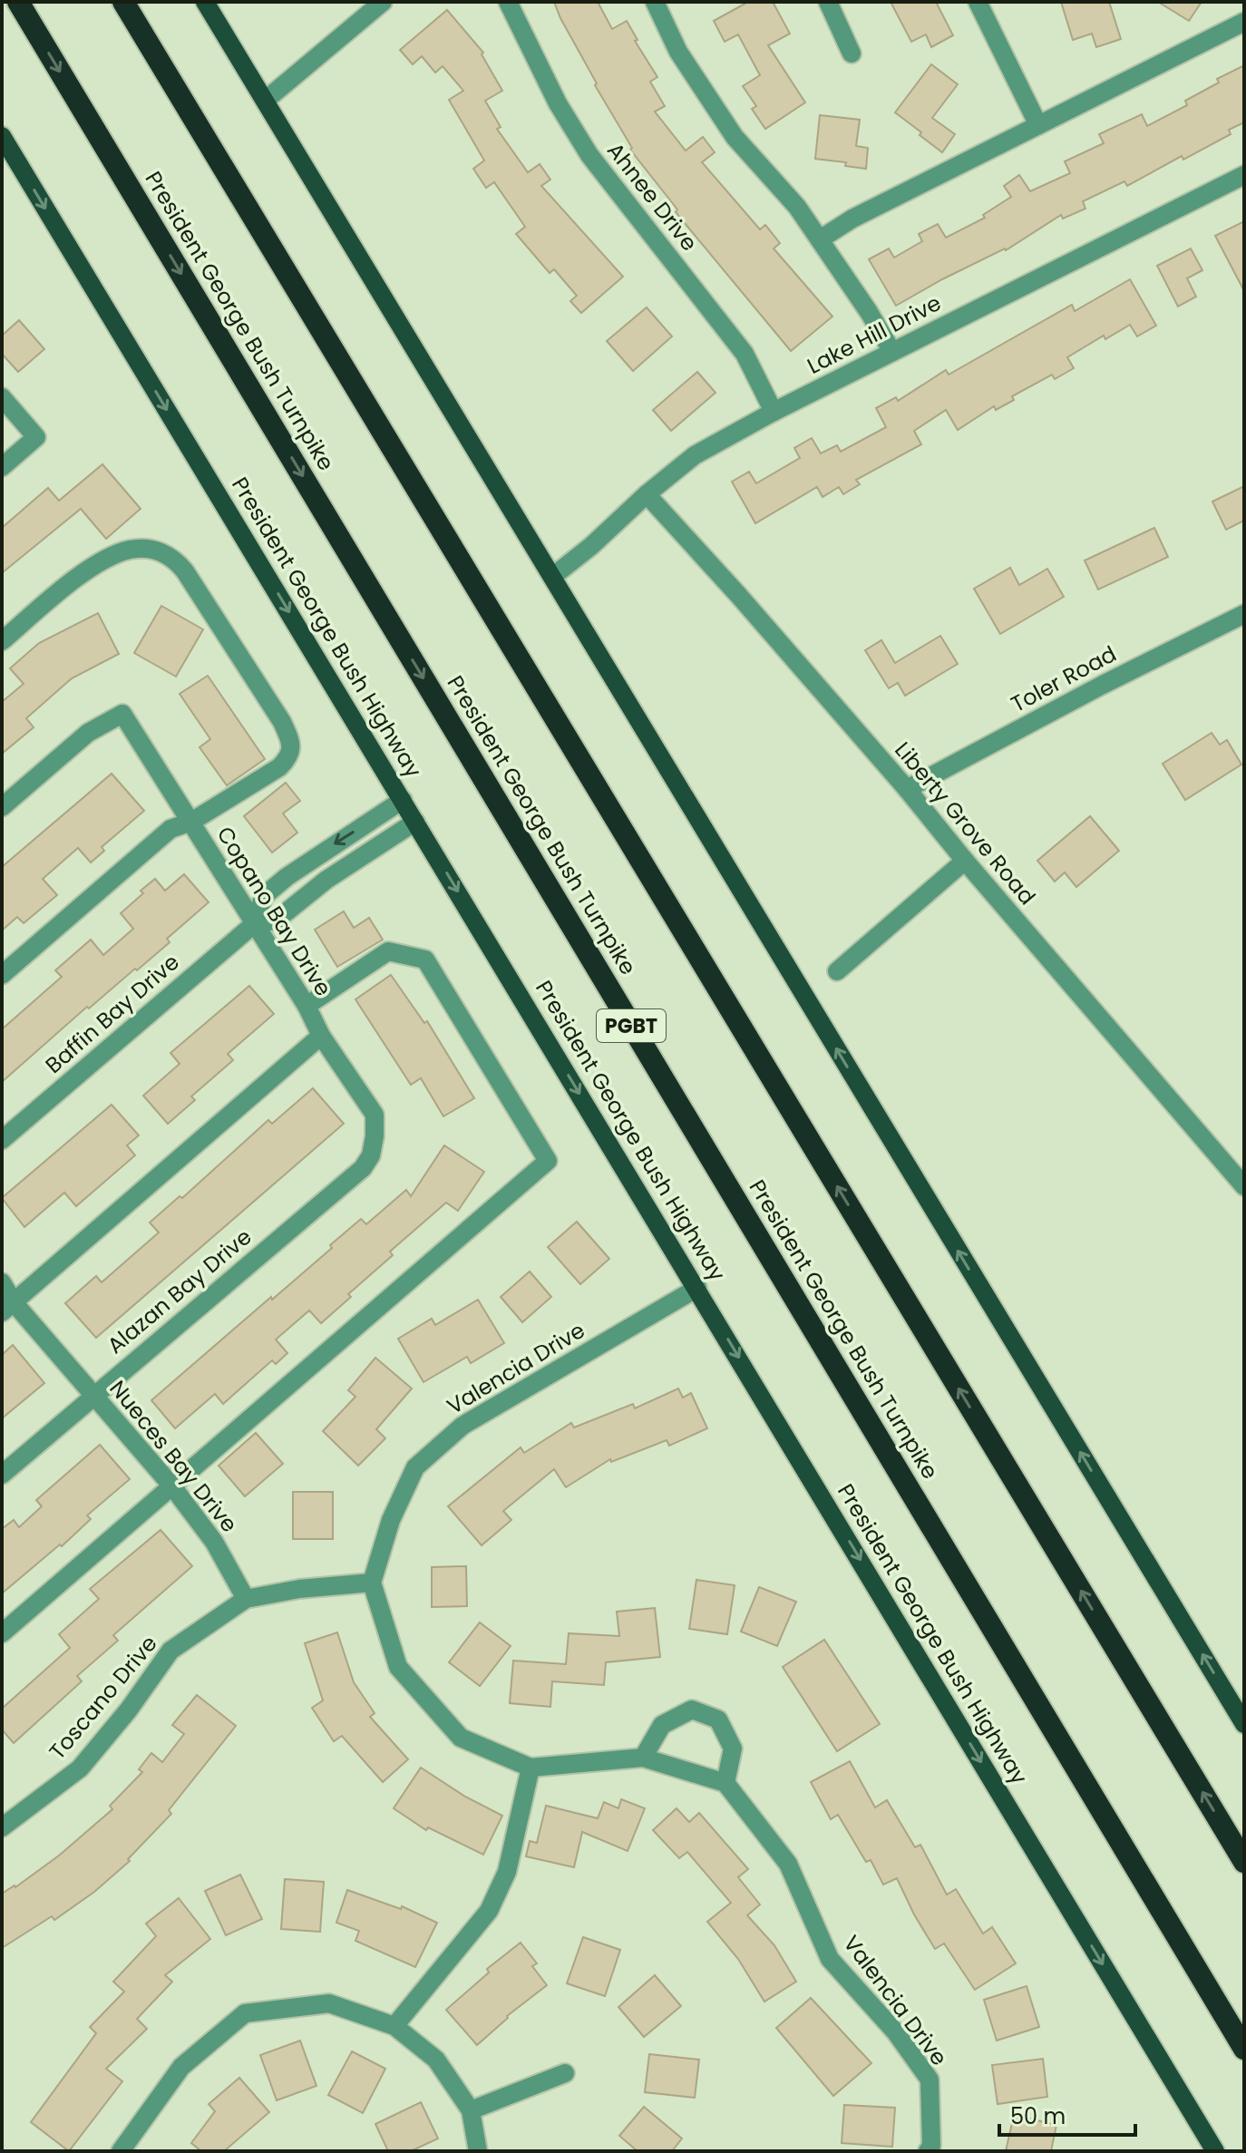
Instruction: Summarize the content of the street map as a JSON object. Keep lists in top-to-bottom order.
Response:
{
  "streets": {
    "highway": ["President George Bush Turnpike", "PGBT"],
    "main road": ["President George Bush Highway"],
    "street": [
      "Ahnee Drive",
      "Lake Hill Drive",
      "Toler Road",
      "Liberty Grove Road",
      "Copano Bay Drive",
      "Baffin Bay Drive",
      "Alazan Bay Drive",
      "Valencia Drive",
      "Nueces Bay Drive",
      "Toscano Drive"
    ]
  },
  "crossings": [
    ["Ahnee Drive", "Lake Hill Drive"],
    ["Lake Hill Drive", "Liberty Grove Road"],
    ["President George Bush Highway", "Baffin Bay Drive"],
    ["President George Bush Highway", "Valencia Drive"],
    ["Toler Road", "Liberty Grove Road"],
    ["Copano Bay Drive", "Baffin Bay Drive"],
    ["Copano Bay Drive", "Alazan Bay Drive"],
    ["Alazan Bay Drive", "Nueces Bay Drive"],
    ["Valencia Drive", "Toscano Drive"],
    ["Nueces Bay Drive", "Toscano Drive"]
  ],
  "one_way": ["President George Bush Highway"],
  "scale_bar": "50 m"
}
